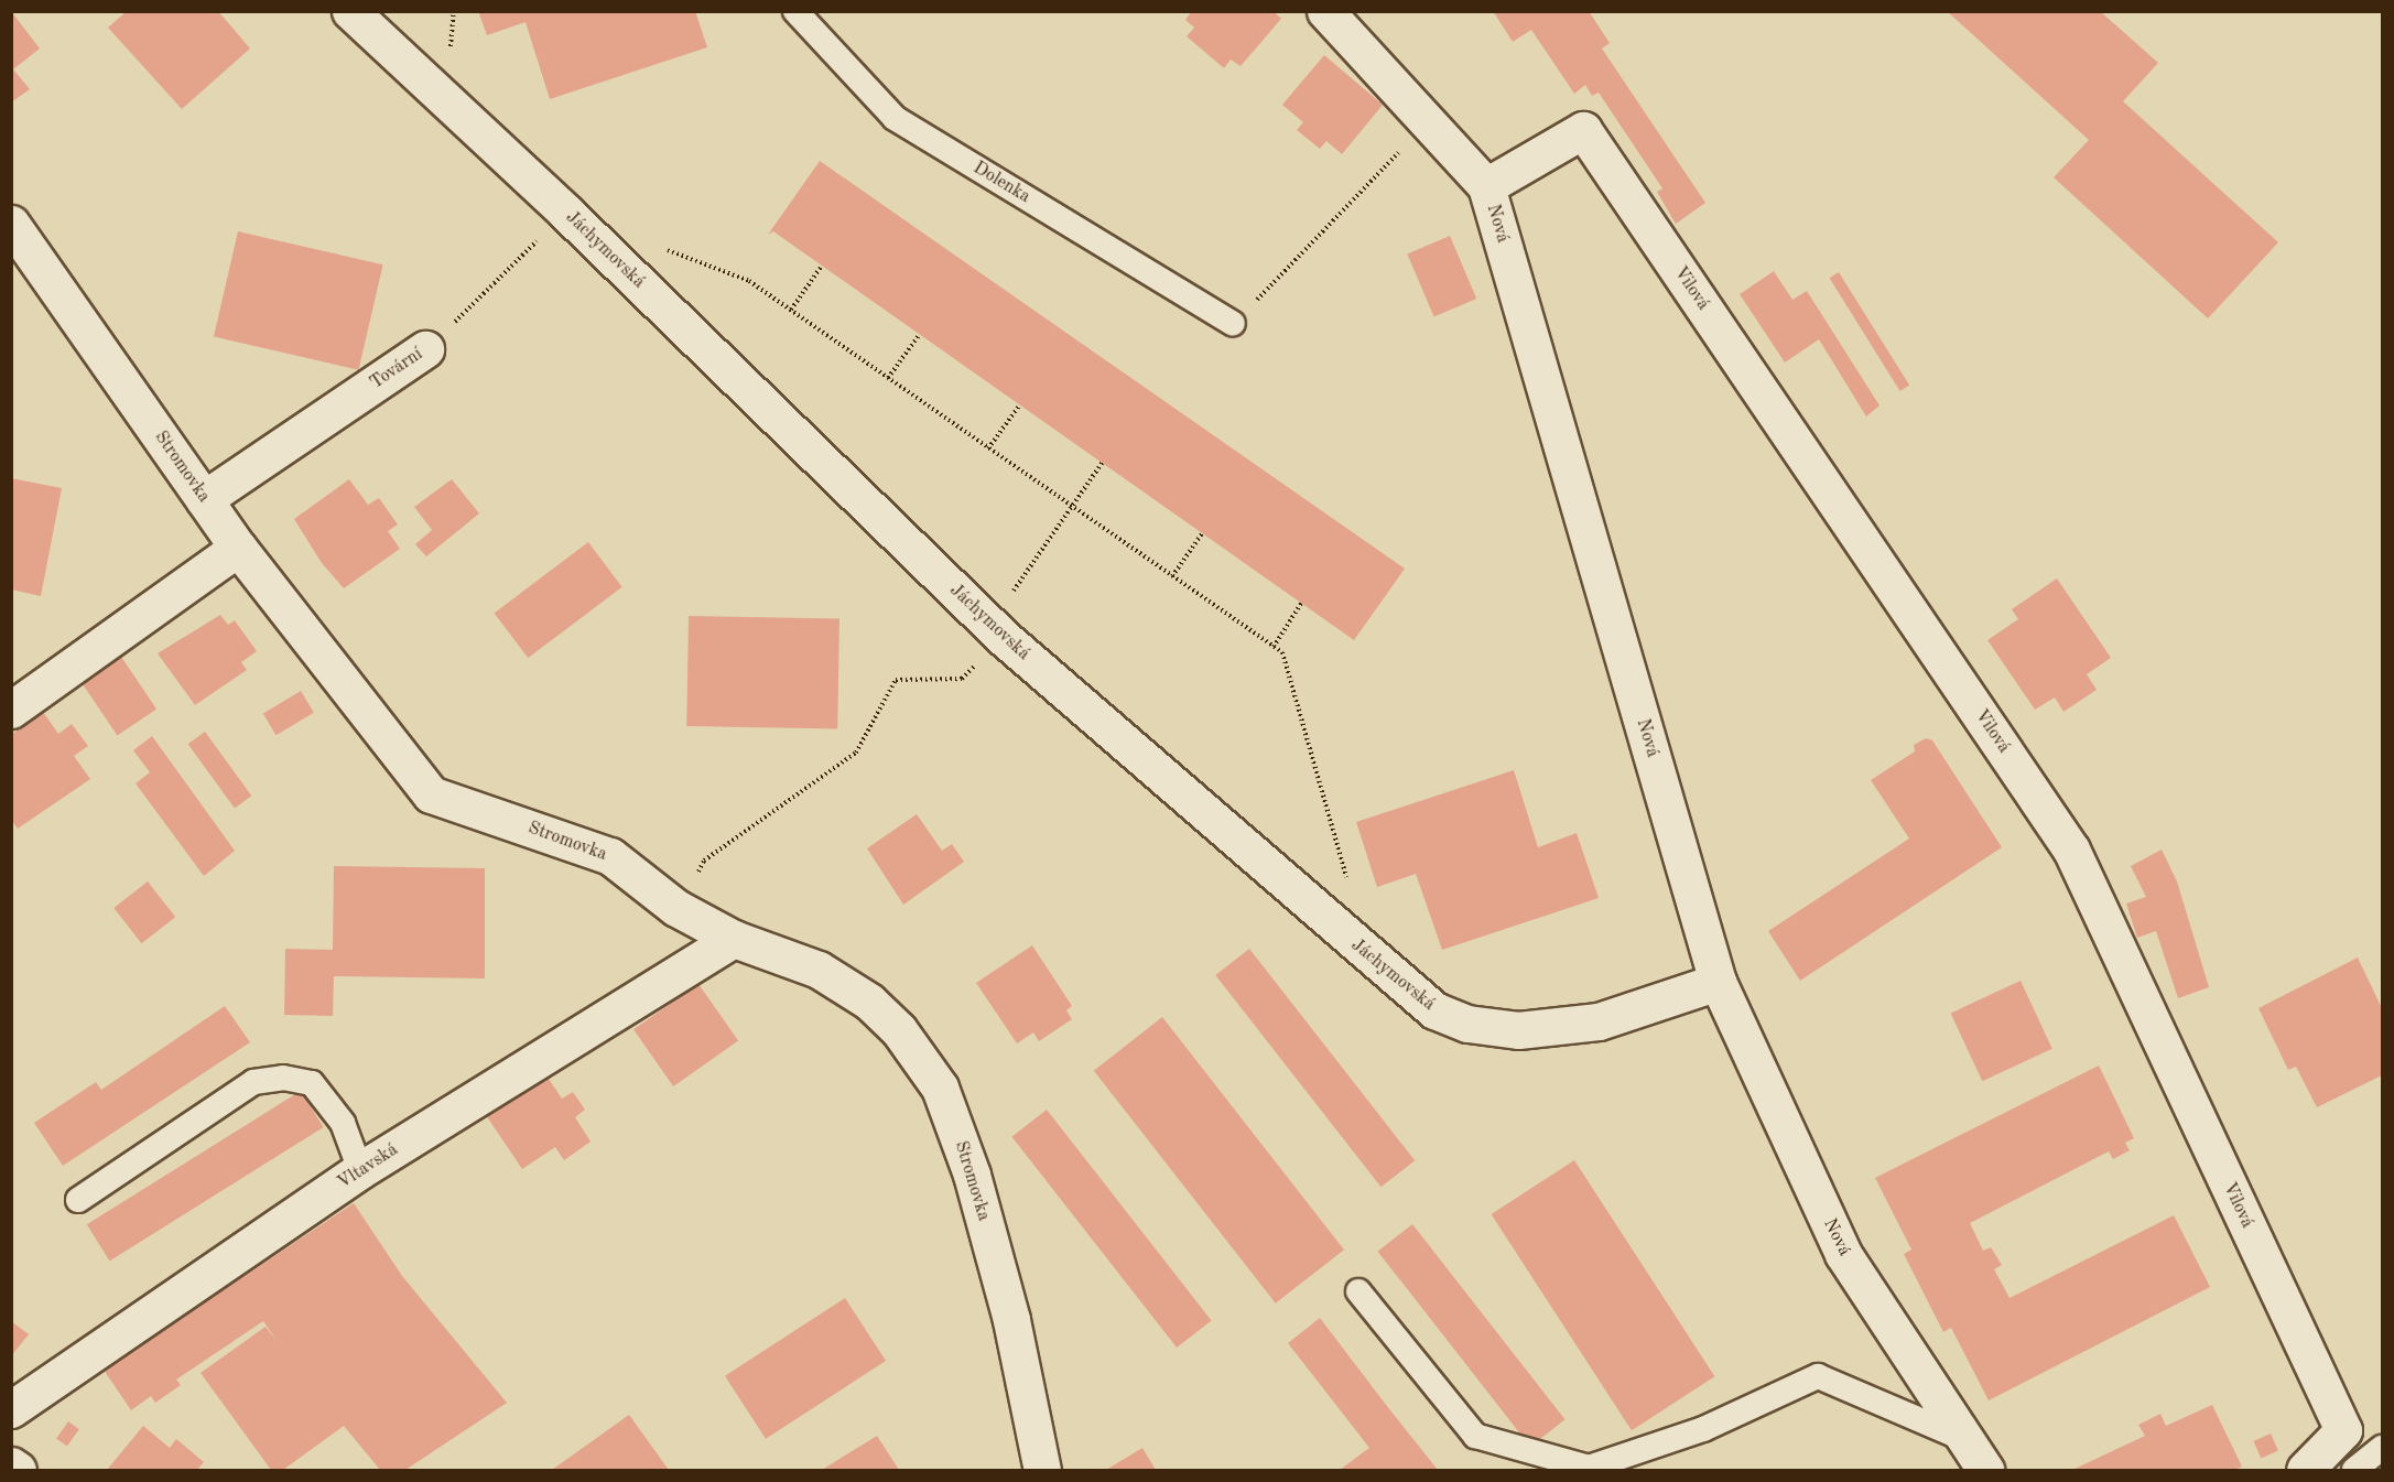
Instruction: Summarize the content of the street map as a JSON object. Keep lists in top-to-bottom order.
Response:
{
  "streets": {
    "street": [
      "Nová",
      "Jáchymovská",
      "Vilová",
      "Tovární",
      "Stromovka",
      "Vltavská"
    ],
    "lane": ["Dolenka"]
  },
  "crossings": [
    ["Nová", "Jáchymovská"],
    ["Nová", "Vilová"],
    ["Jáchymovská", "Tovární"],
    ["Tovární", "Stromovka"],
    ["Stromovka", "Vltavská"]
  ]
}
